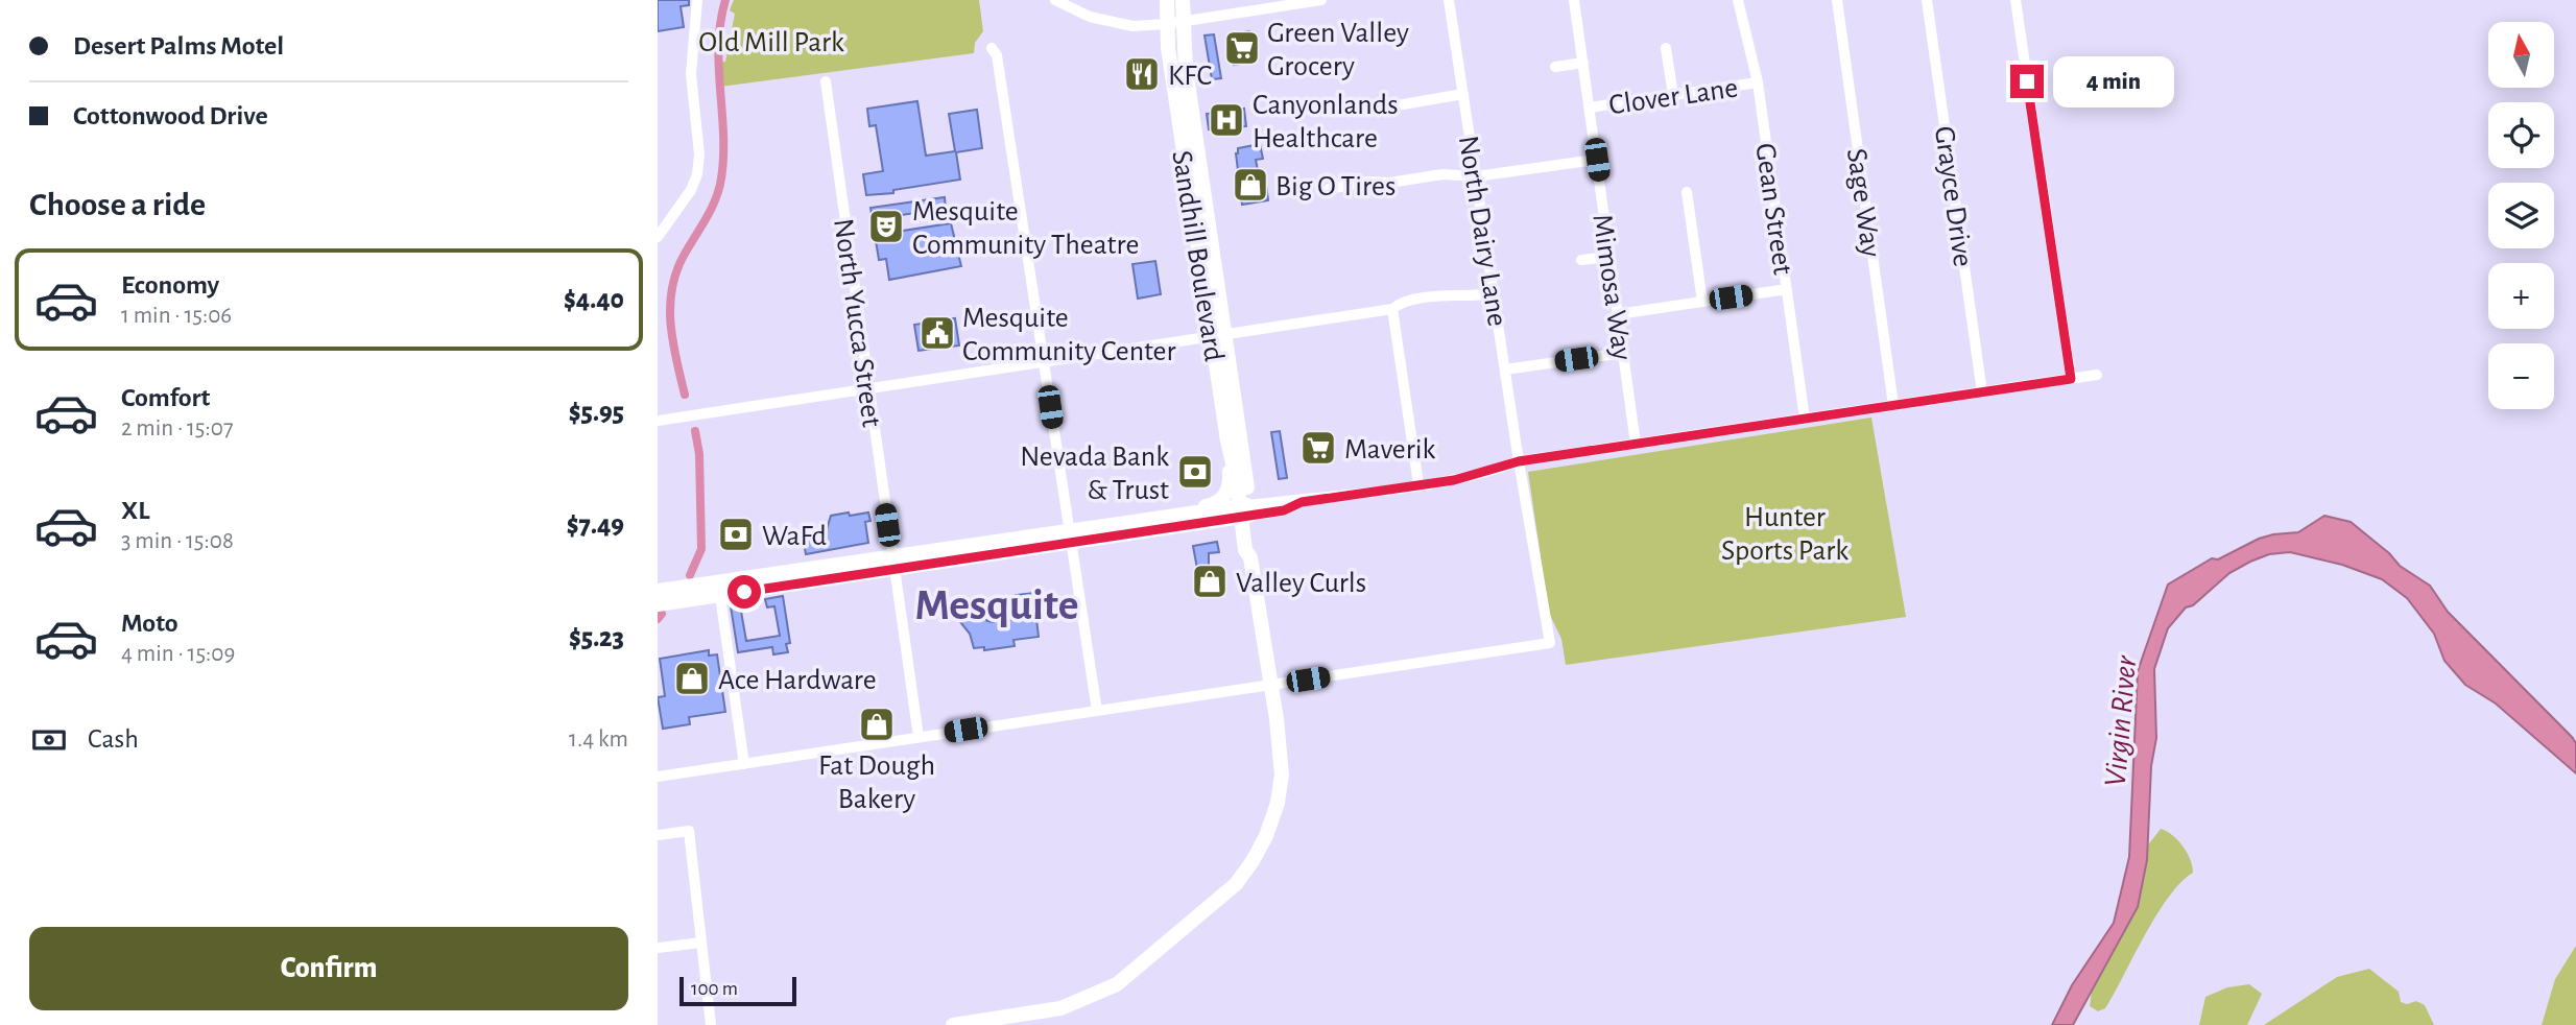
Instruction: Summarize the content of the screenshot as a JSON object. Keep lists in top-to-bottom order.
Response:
{
  "streets": {
    "main road": ["Sandhill Boulevard"],
    "street": [
      "Clover Lane",
      "Grayce Drive",
      "Sage Way",
      "Gean Street",
      "North Dairy Lane",
      "Mimosa Way",
      "North Yucca Street"
    ]
  },
  "crossings": [
    ["Clover Lane", "Gean Street"],
    ["Clover Lane", "Mimosa Way"]
  ],
  "districts": ["Mesquite"],
  "water": ["Virgin River"],
  "parks": ["Old Mill Park", "Hunter Sports Park"],
  "places": {
    "supermarket": ["Green Valley Grocery", "Maverik"],
    "restaurant": ["KFC"],
    "hospital": ["Canyonlands Healthcare"],
    "shop": [
      "Big O Tires",
      "Valley Curls",
      "Ace Hardware",
      "Fat Dough Bakery"
    ],
    "theatre": ["Mesquite Community Theatre"],
    "public building": ["Mesquite Community Center"],
    "bank": ["Nevada Bank & Trust", "WaFd"]
  },
  "scale_bar": "100 m",
  "north": "top",
  "page": {
    "banner": ["Desert Palms Motel", "Cottonwood Drive"],
    "map_buttons": ["+", "−"],
    "bubble": "4 min",
    "heading": "Choose a ride",
    "list": [
      {
        "name": "Economy",
        "note": "1 min · 15:06",
        "value": "$4.40"
      },
      {
        "name": "Comfort",
        "note": "2 min · 15:07",
        "value": "$5.95"
      },
      {
        "name": "XL",
        "note": "3 min · 15:08",
        "value": "$7.49"
      },
      {
        "name": "Moto",
        "note": "4 min · 15:09",
        "value": "$5.23"
      }
    ],
    "pay": ["Cash", "1.4 km"],
    "buttons": "Confirm",
    "scale": "100 m"
  }
}
